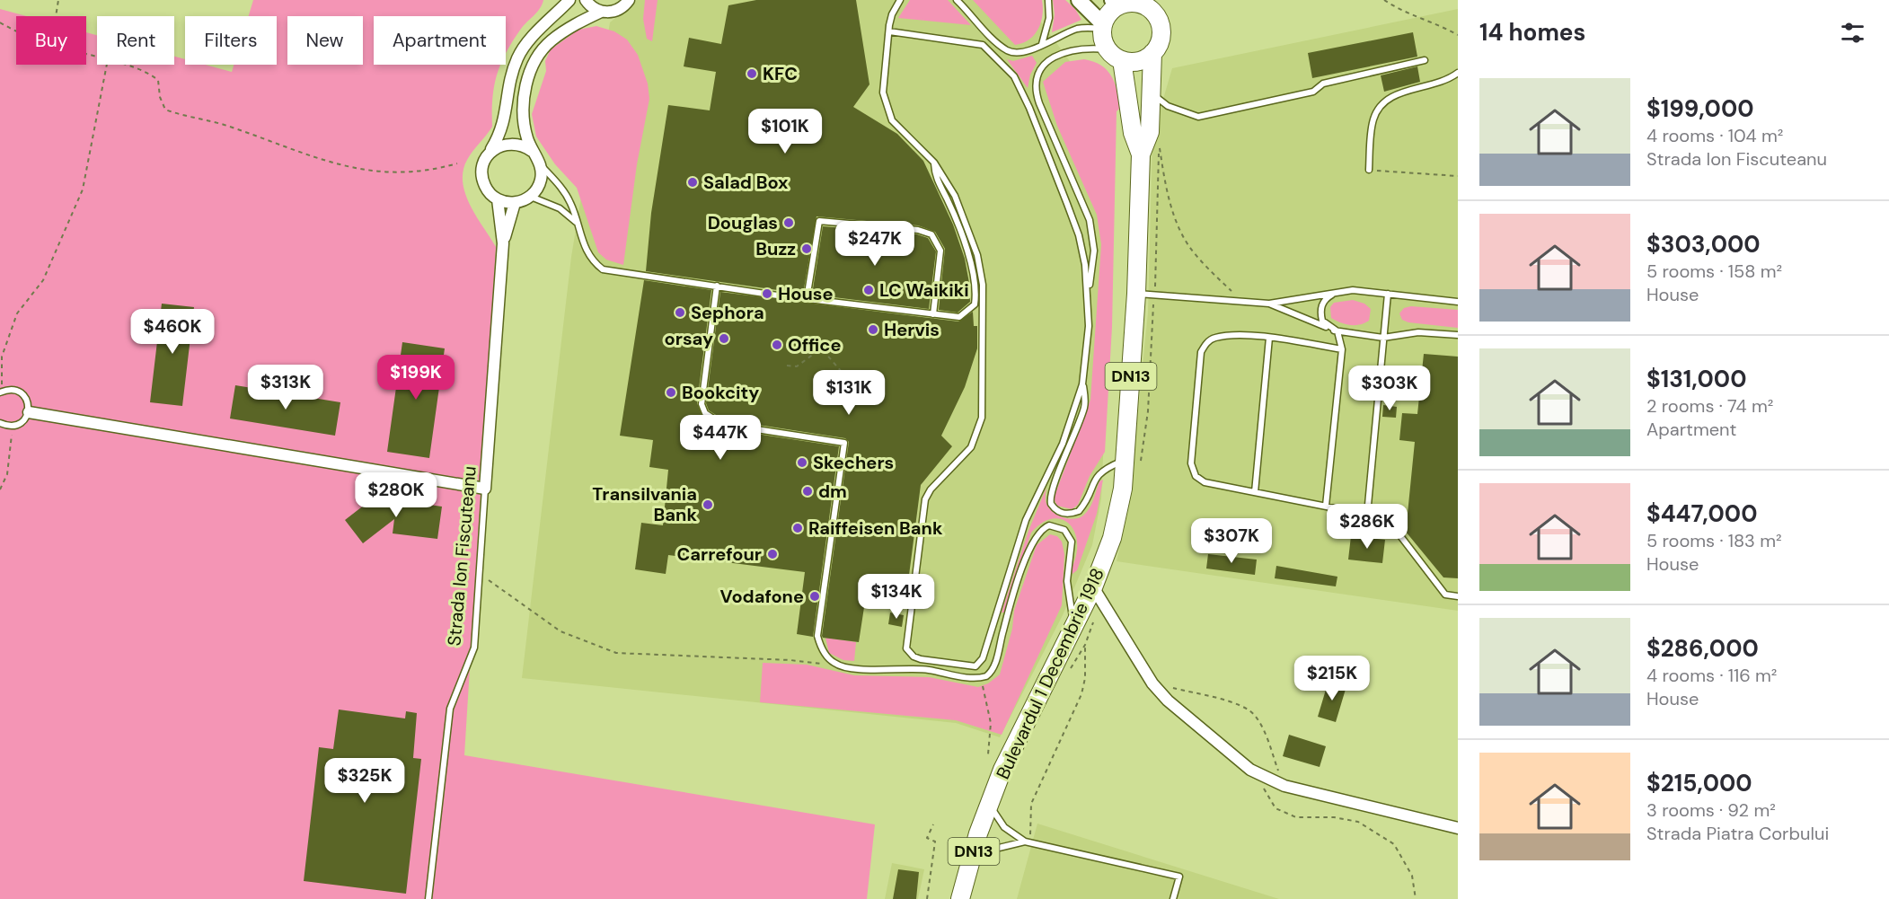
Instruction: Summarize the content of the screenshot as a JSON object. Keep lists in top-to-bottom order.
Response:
{
  "streets": {
    "main road": ["DN13", "Bulevardul 1 Decembrie 1918"],
    "street": ["Strada Ion Fiscuteanu"]
  },
  "places": [
    "KFC",
    "Salad Box",
    "Douglas",
    "Buzz",
    "LC Waikiki",
    "House",
    "Sephora",
    "Hervis",
    "orsay",
    "Office",
    "Bookcity",
    "Skechers",
    "dm",
    "Transilvania Bank",
    "Raiffeisen Bank",
    "Carrefour",
    "Vodafone"
  ],
  "page": {
    "heading": "14 homes",
    "chip": [
      "Buy",
      "Rent",
      "Filters",
      "New",
      "Apartment"
    ],
    "list": [
      {
        "name": "$199,000",
        "note": "4 rooms · 104 m² · Strada Ion Fiscuteanu"
      },
      {
        "name": "$303,000",
        "note": "5 rooms · 158 m² · House"
      },
      {
        "name": "$131,000",
        "note": "2 rooms · 74 m² · Apartment"
      },
      {
        "name": "$447,000",
        "note": "5 rooms · 183 m² · House"
      },
      {
        "name": "$286,000",
        "note": "4 rooms · 116 m² · House"
      },
      {
        "name": "$215,000",
        "note": "3 rooms · 92 m² · Strada Piatra Corbului"
      }
    ],
    "price": [
      "$101K",
      "$247K",
      "$460K",
      "$199K",
      "$313K",
      "$303K",
      "$131K",
      "$447K",
      "$280K",
      "$286K",
      "$307K",
      "$134K",
      "$215K",
      "$325K"
    ]
  }
}
